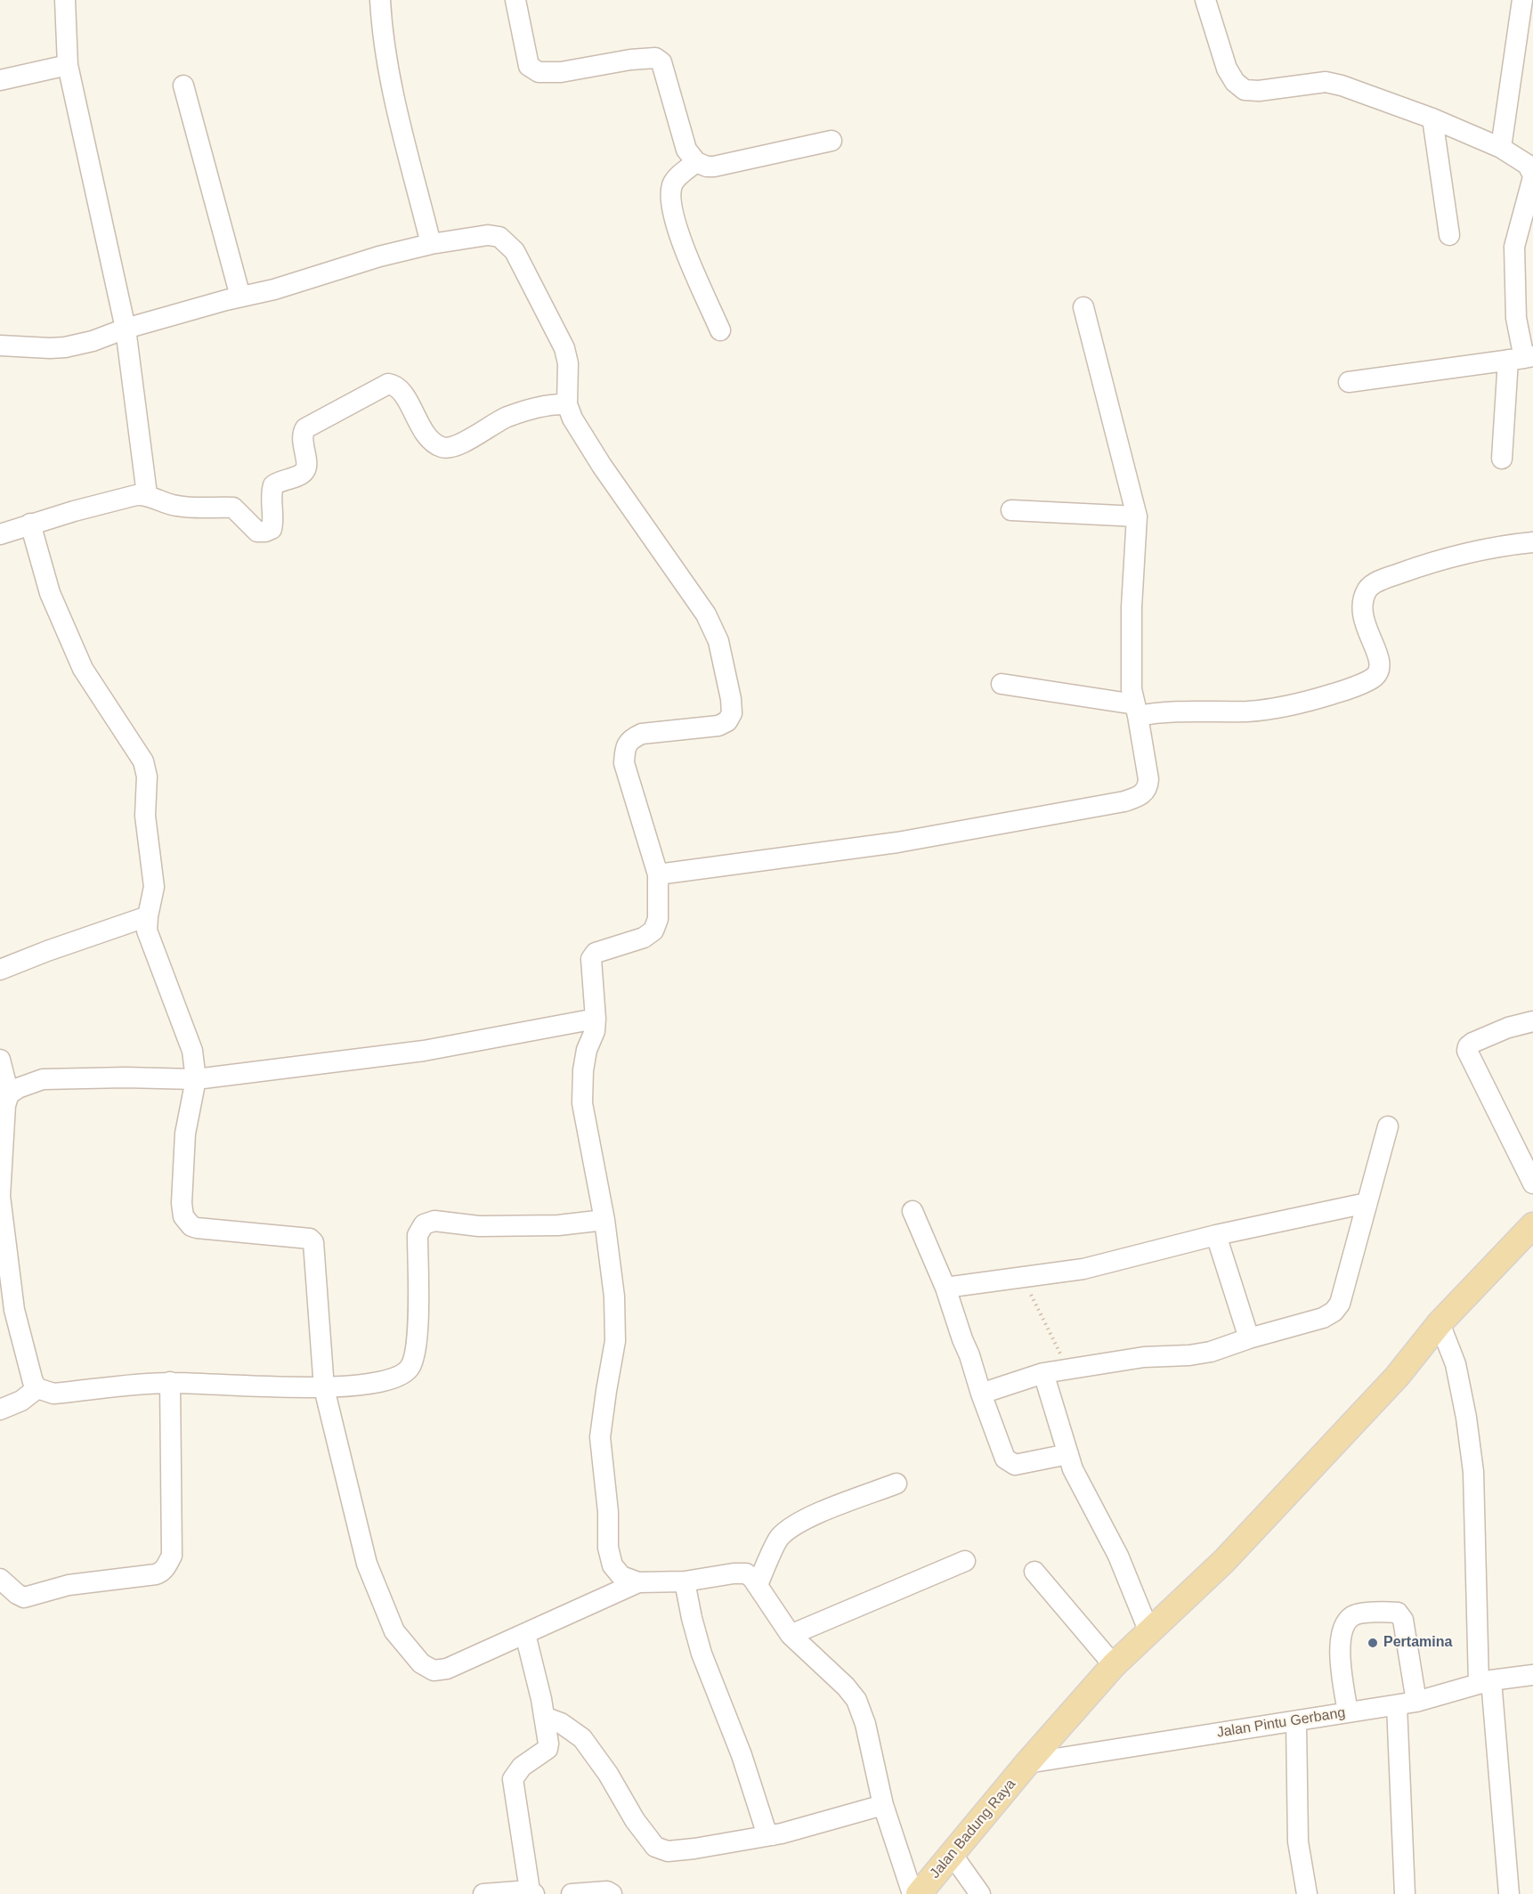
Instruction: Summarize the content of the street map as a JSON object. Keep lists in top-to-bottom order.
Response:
{
  "streets": {
    "main road": ["Jalan Badung Raya"],
    "street": ["Jalan Pintu Gerbang"]
  },
  "crossings": [
    ["Jalan Pintu Gerbang", "Jalan Badung Raya"]
  ],
  "places": ["Pertamina"]
}
